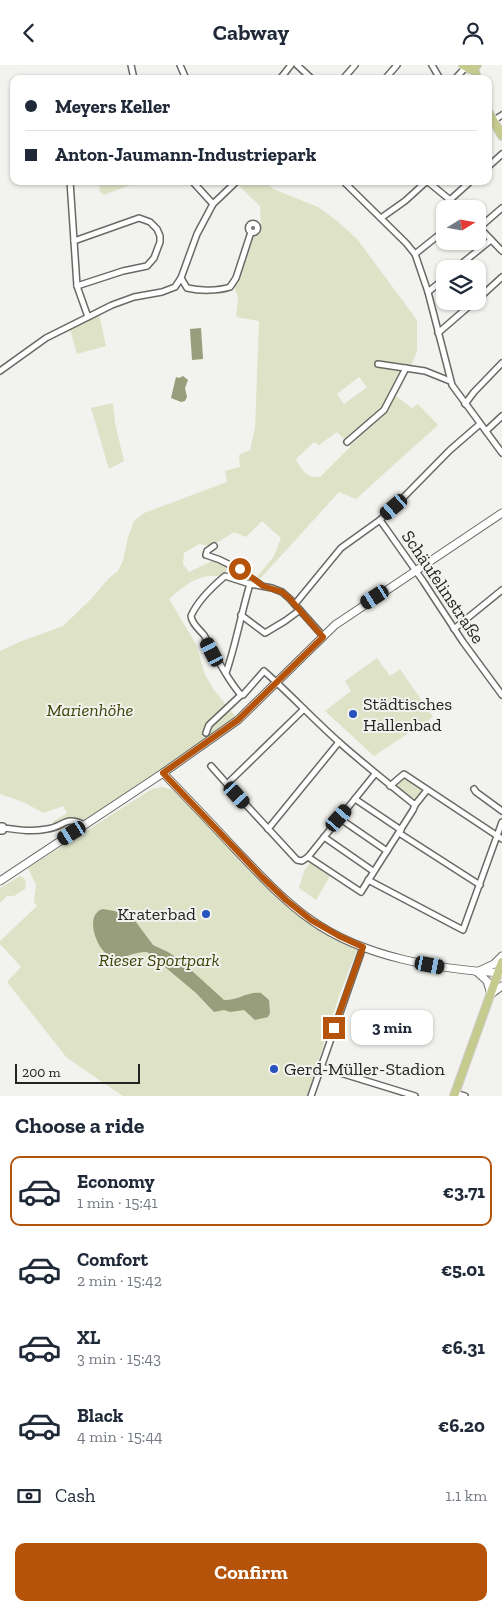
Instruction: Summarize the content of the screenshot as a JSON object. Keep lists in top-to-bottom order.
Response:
{
  "streets": {
    "street": ["Schäufelinstraße"]
  },
  "parks": ["Marienhöhe", "Rieser Sportpark"],
  "places": ["Städtisches Hallenbad", "Kraterbad", "Gerd-Müller-Stadion"],
  "scale_bar": "200 m",
  "north": "right",
  "page": {
    "header": "Cabway",
    "banner": ["Meyers Keller", "Anton-Jaumann-Industriepark"],
    "bubble": "3 min",
    "scale": "200 m",
    "heading": "Choose a ride",
    "list": [
      {
        "name": "Economy",
        "note": "1 min · 15:41",
        "value": "€3.71"
      },
      {
        "name": "Comfort",
        "note": "2 min · 15:42",
        "value": "€5.01"
      },
      {
        "name": "XL",
        "note": "3 min · 15:43",
        "value": "€6.31"
      },
      {
        "name": "Black",
        "note": "4 min · 15:44",
        "value": "€6.20"
      }
    ],
    "pay": ["Cash", "1.1 km"],
    "buttons": "Confirm"
  }
}
